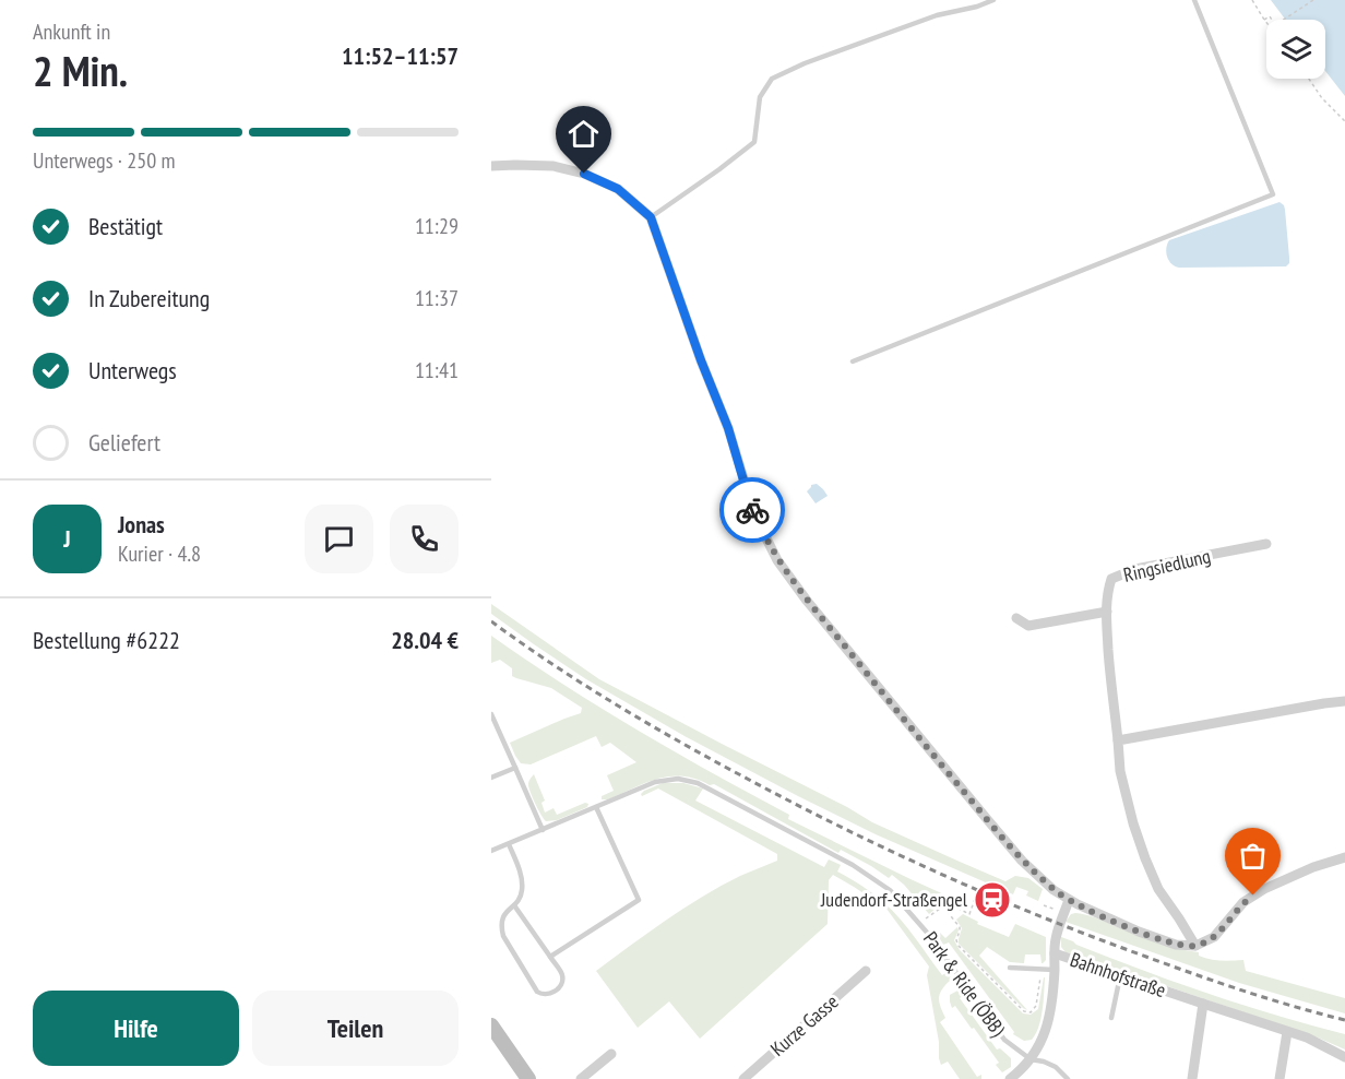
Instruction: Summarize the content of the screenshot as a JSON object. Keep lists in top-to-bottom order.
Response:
{
  "streets": {
    "street": ["Ringsiedlung", "Bahnhofstraße", "Kurze Gasse"],
    "lane": ["Park & Ride (ÖBB)"]
  },
  "crossings": [
    ["Bahnhofstraße", "Park & Ride (ÖBB)"]
  ],
  "places": {
    "station": ["Judendorf-Straßengel"]
  },
  "page": {
    "heading": ["2 Min.", "Ankunft in", "11:52–11:57"],
    "panel": [
      "Jonas",
      "Kurier · 4.8",
      "Bestellung #6222",
      "28.04 €"
    ],
    "bar": "Unterwegs · 250 m",
    "list": [
      ["Bestätigt", "11:29"],
      ["In Zubereitung", "11:37"],
      ["Unterwegs", "11:41"],
      "Geliefert"
    ],
    "round": "J",
    "buttons": ["Hilfe", "Teilen"]
  }
}
